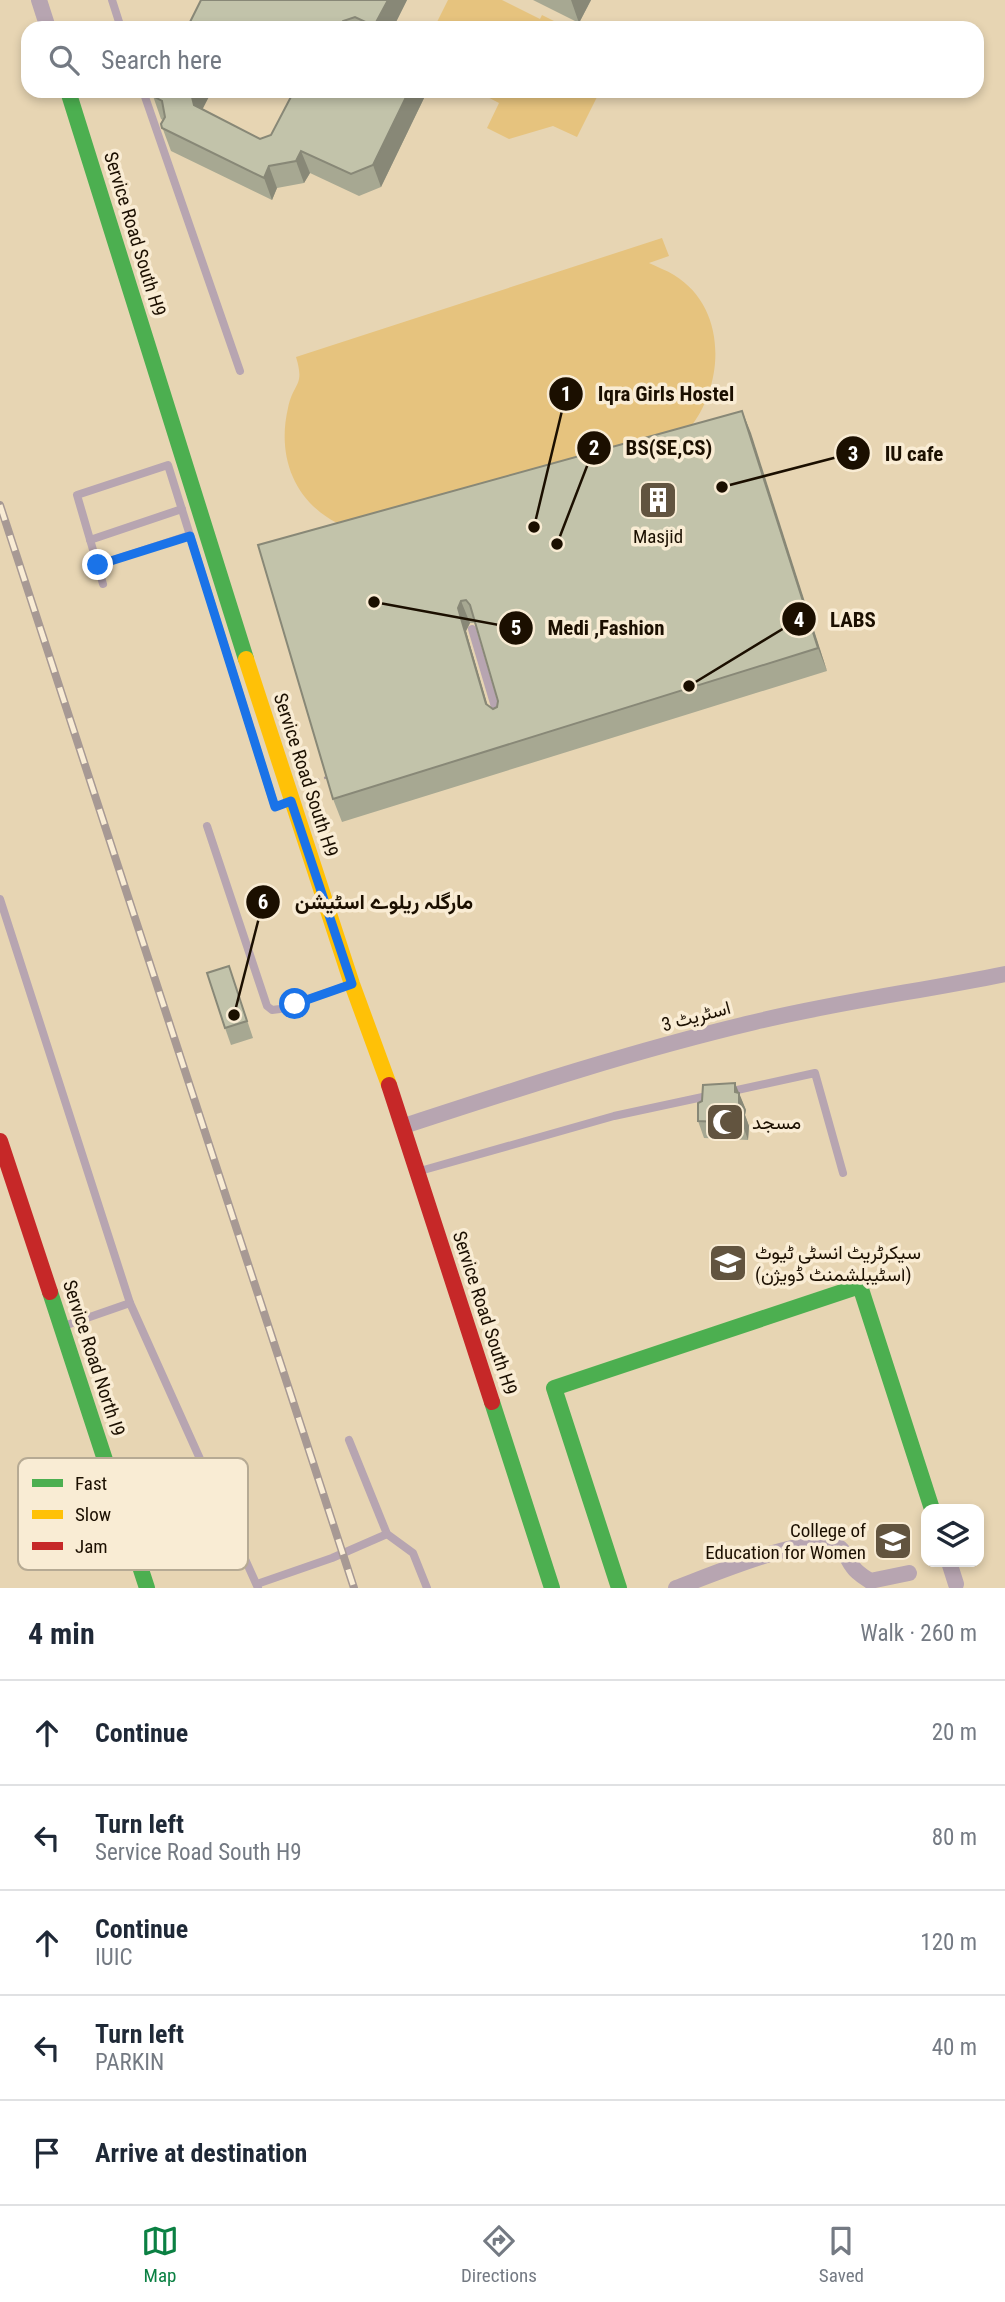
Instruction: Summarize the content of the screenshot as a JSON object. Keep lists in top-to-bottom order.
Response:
{
  "streets": {
    "street": ["Service Road South H9", "اسٹریٹ 3", "Service Road North I9"]
  },
  "crossings": [
    ["Service Road South H9", "اسٹریٹ 3"]
  ],
  "places": {
    "other": [
      "IU cafe",
      "Iqra Girls Hostel",
      "BS(SE,CS)",
      "Medi ,Fashion",
      "LABS",
      "مارگلہ ریلوے اسٹیشن"
    ],
    "building": ["Masjid"],
    "mosque": ["مسجد"],
    "school or university": ["سیکرٹریٹ انسٹی ٹیوٹ (اسٹیبلشمنٹ ڈویژن)", "College of Education for Women"]
  },
  "legend": ["Fast", "Slow", "Jam"],
  "page": {
    "search": "Search here",
    "heading": ["4 min", "Walk · 260 m"],
    "list": [
      ["Continue", "20 m"],
      ["Turn left", "Service Road South H9", "80 m"],
      ["Continue", "IUIC", "120 m"],
      ["Turn left", "PARKIN", "40 m"],
      "Arrive at destination"
    ],
    "nav": ["Map", "Directions", "Saved"]
  }
}
